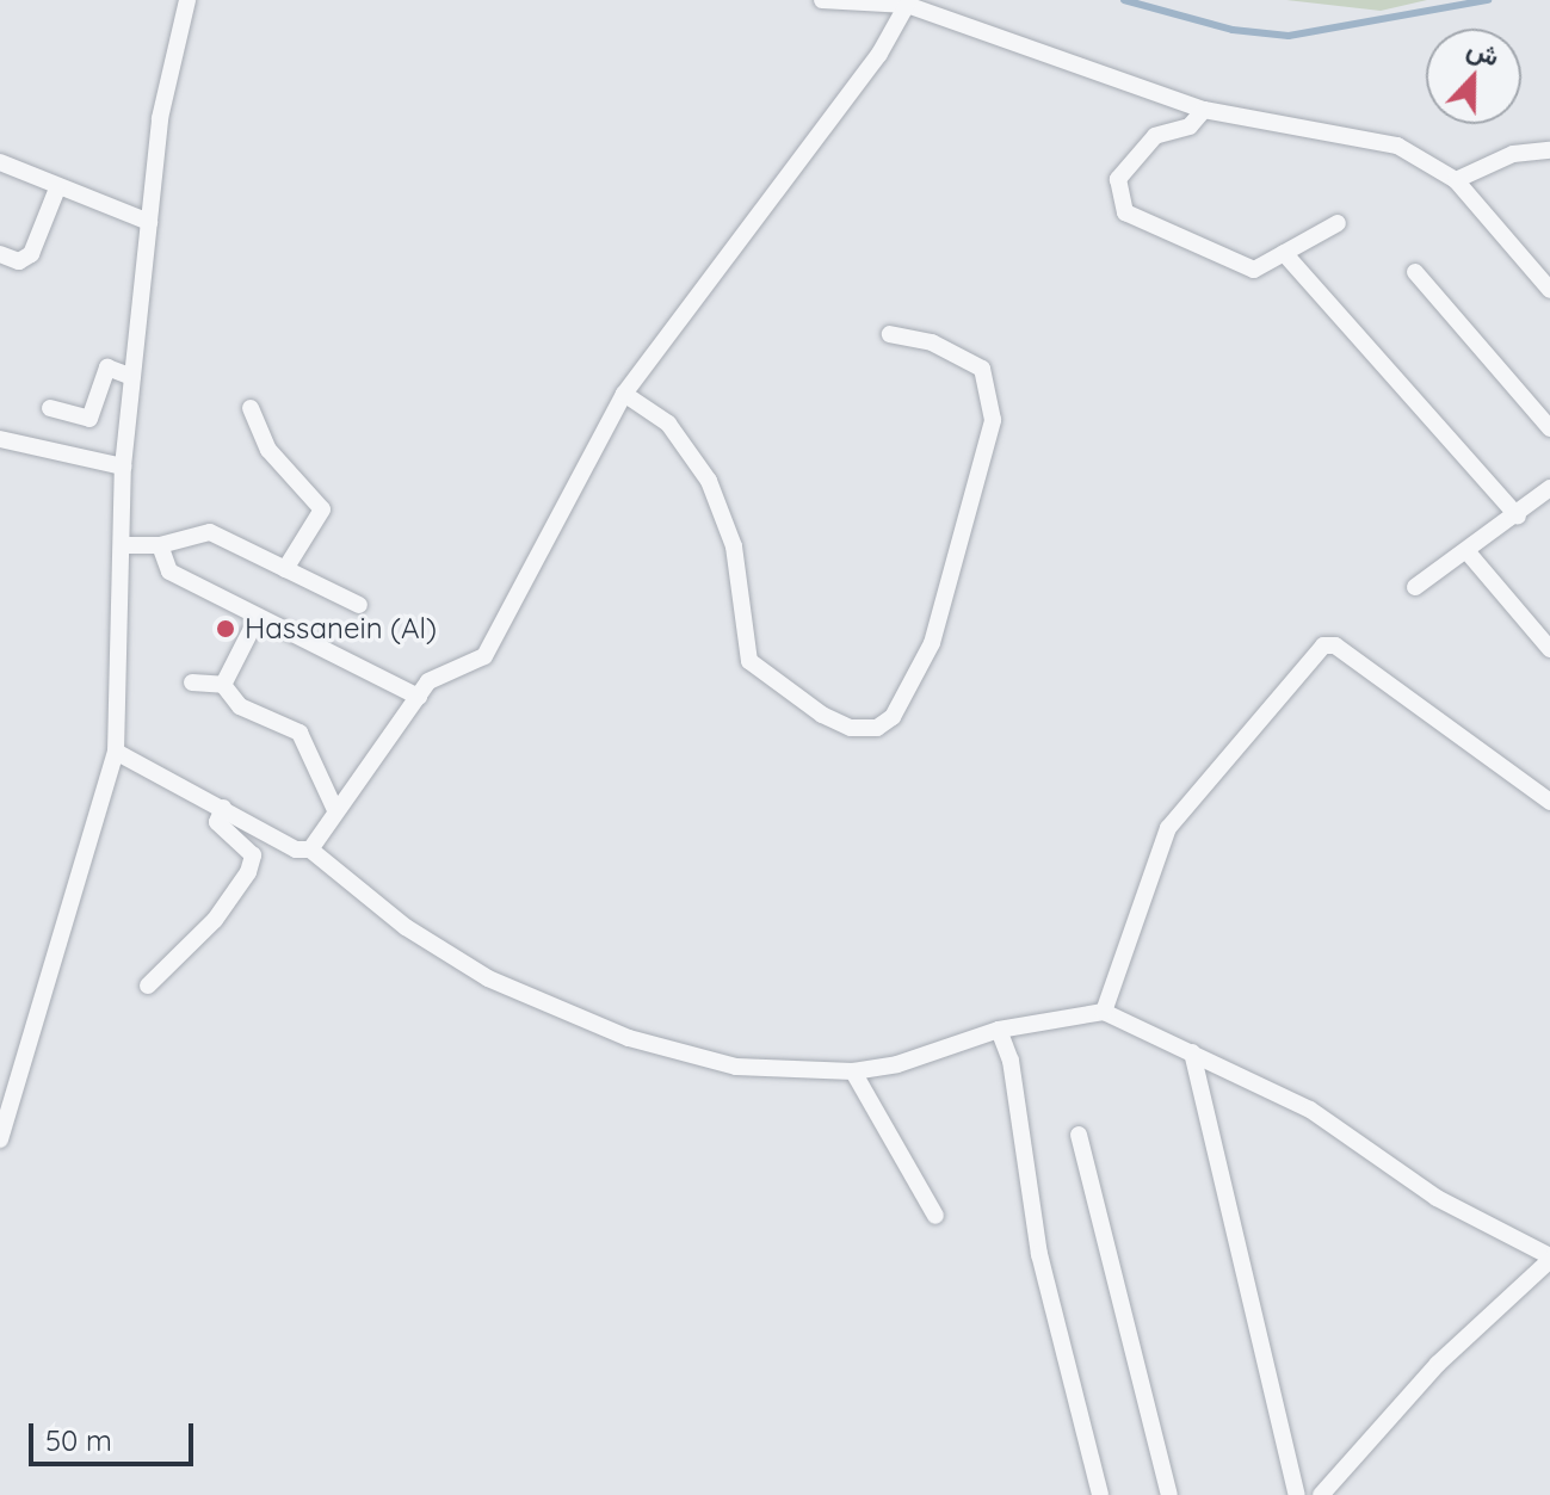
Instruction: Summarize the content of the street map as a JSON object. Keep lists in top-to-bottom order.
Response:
{
  "places": ["Hassanein (Al)"],
  "scale_bar": "50 m",
  "north": "top"
}
